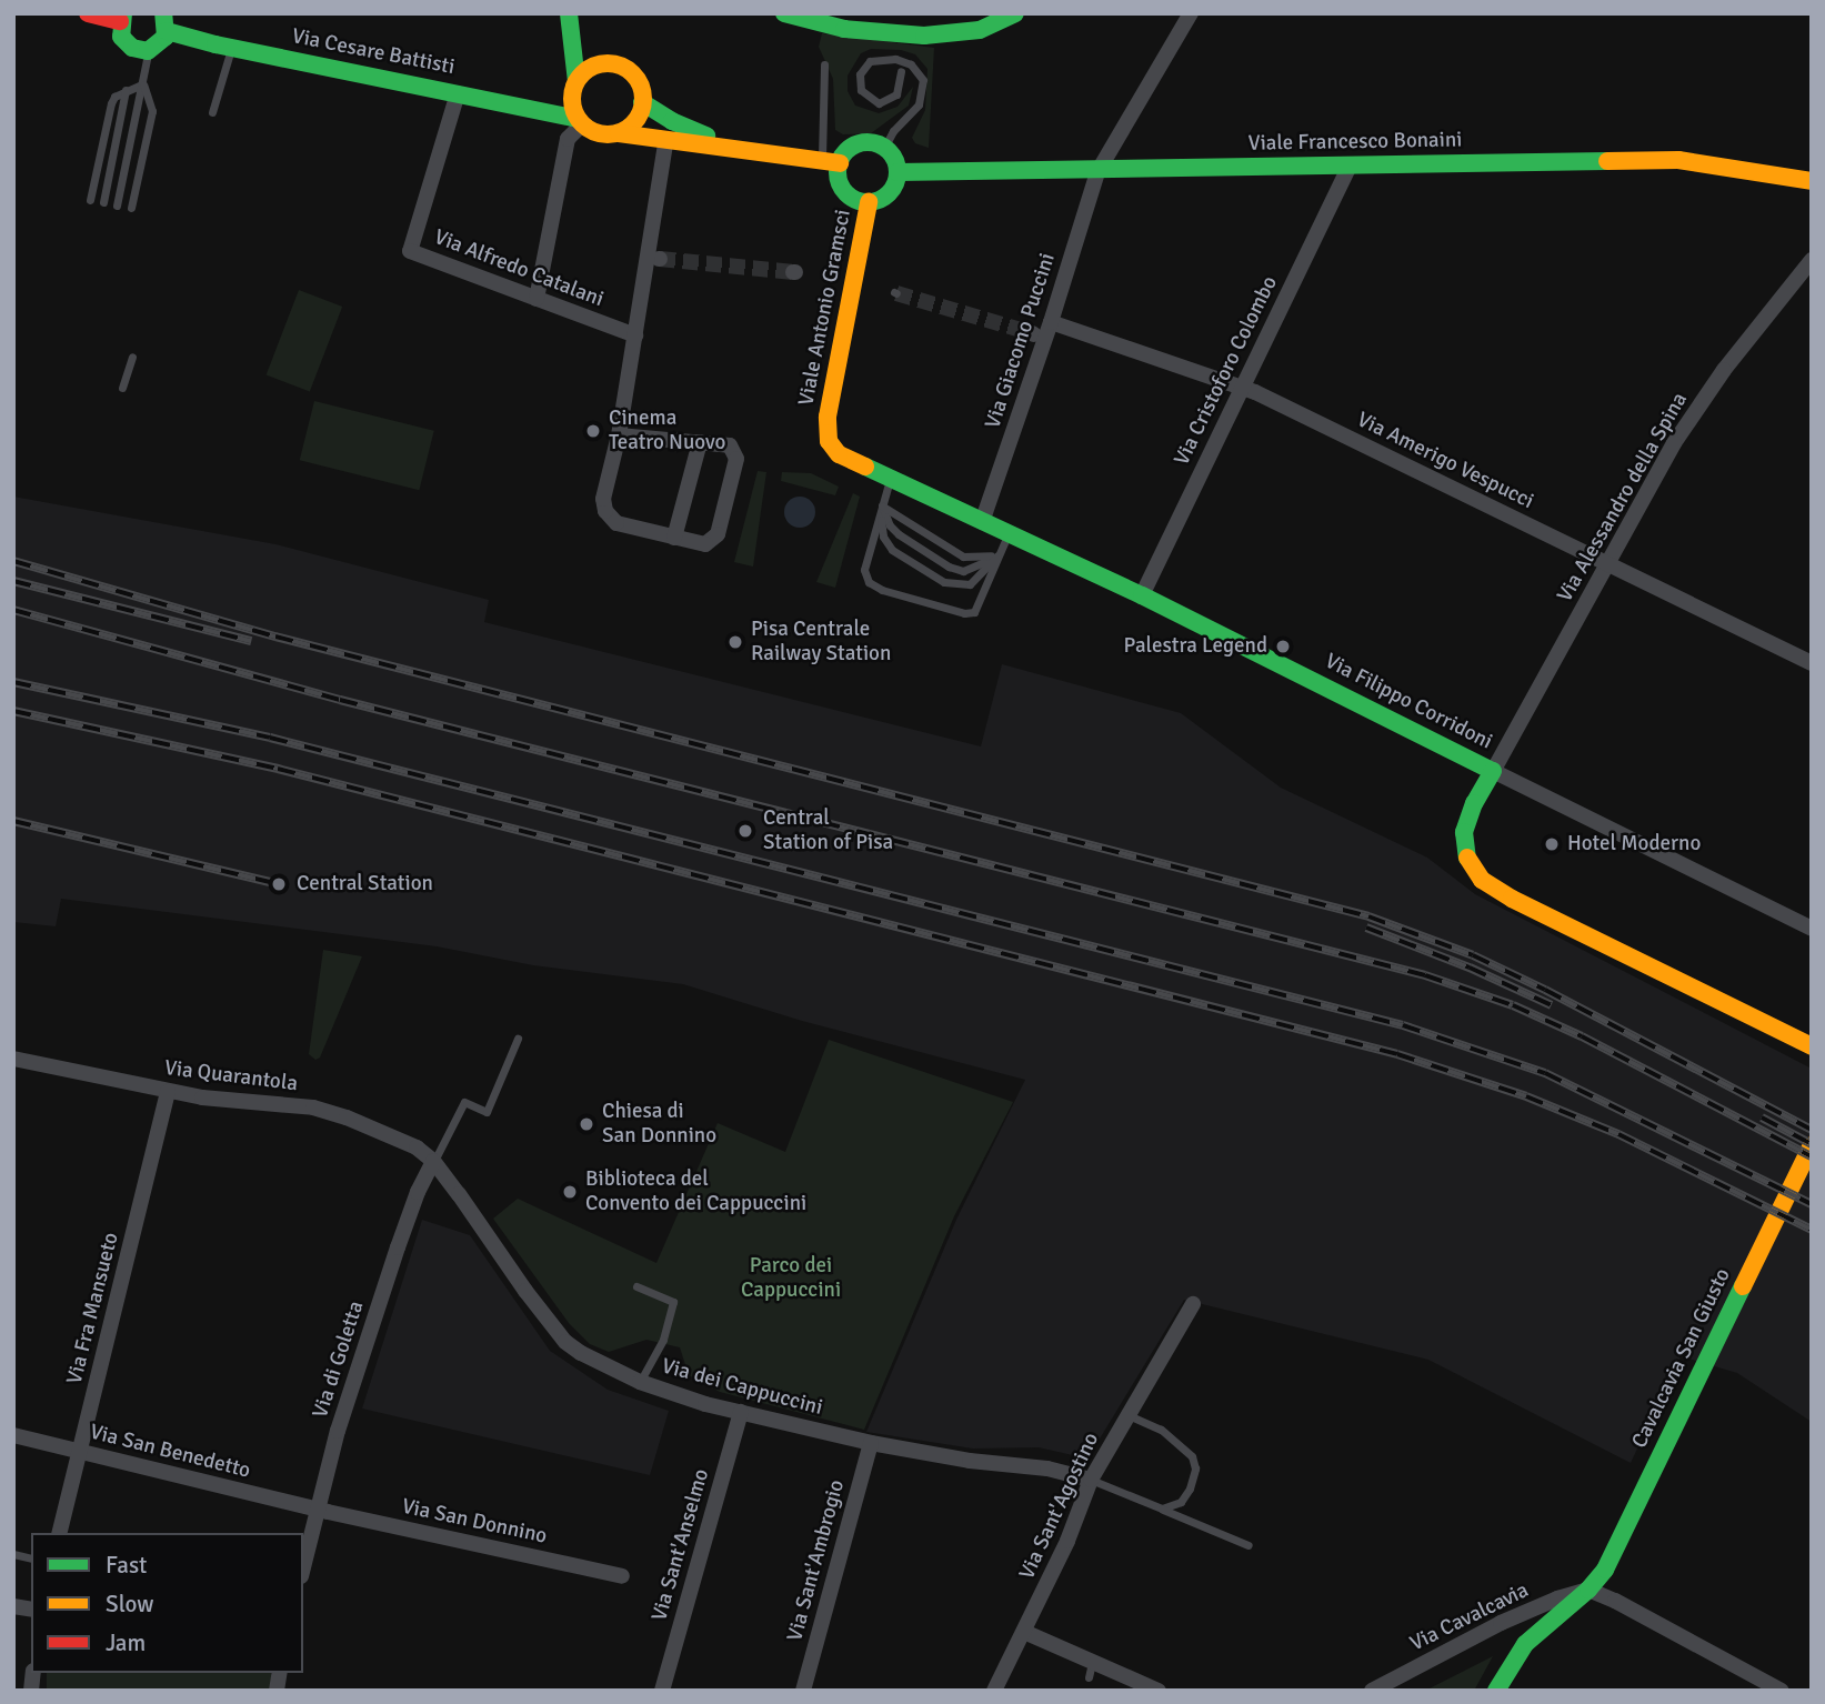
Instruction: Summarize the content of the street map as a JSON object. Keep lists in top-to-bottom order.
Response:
{
  "streets": {
    "street": [
      "Via Cesare Battisti",
      "Viale Francesco Bonaini",
      "Via Alfredo Catalani",
      "Viale Antonio Gramsci",
      "Via Giacomo Puccini",
      "Via Cristoforo Colombo",
      "Via Amerigo Vespucci",
      "Via Alessandro della Spina",
      "Via Filippo Corridoni",
      "Via Quarantola",
      "Via Fra Mansueto",
      "Cavalcavia San Giusto",
      "Via di Goletta",
      "Via dei Cappuccini",
      "Via San Benedetto",
      "Via Sant'Agostino",
      "Via San Donnino",
      "Via Sant'Anselmo",
      "Via Sant'Ambrogio",
      "Via Cavalcavia"
    ]
  },
  "crossings": [
    ["Via Cesare Battisti", "Via Alfredo Catalani"],
    ["Viale Francesco Bonaini", "Viale Antonio Gramsci"],
    ["Viale Francesco Bonaini", "Via Giacomo Puccini"],
    ["Viale Francesco Bonaini", "Via Cristoforo Colombo"],
    ["Viale Antonio Gramsci", "Via Giacomo Puccini"],
    ["Viale Antonio Gramsci", "Via Filippo Corridoni"],
    ["Via Giacomo Puccini", "Via Amerigo Vespucci"],
    ["Via Giacomo Puccini", "Via Filippo Corridoni"],
    ["Via Cristoforo Colombo", "Via Amerigo Vespucci"],
    ["Via Cristoforo Colombo", "Via Filippo Corridoni"],
    ["Via Amerigo Vespucci", "Via Alessandro della Spina"],
    ["Via Alessandro della Spina", "Via Filippo Corridoni"],
    ["Via Quarantola", "Via Fra Mansueto"],
    ["Via Quarantola", "Via di Goletta"],
    ["Via Quarantola", "Via dei Cappuccini"],
    ["Via Fra Mansueto", "Via San Benedetto"],
    ["Cavalcavia San Giusto", "Via Cavalcavia"],
    ["Via di Goletta", "Via dei Cappuccini"],
    ["Via di Goletta", "Via San Benedetto"],
    ["Via di Goletta", "Via San Donnino"],
    ["Via dei Cappuccini", "Via Sant'Agostino"],
    ["Via dei Cappuccini", "Via Sant'Anselmo"],
    ["Via dei Cappuccini", "Via Sant'Ambrogio"],
    ["Via San Benedetto", "Via San Donnino"]
  ],
  "parks": ["Parco dei Cappuccini"],
  "places": [
    "Cinema Teatro Nuovo",
    "Pisa Centrale Railway Station",
    "Palestra Legend",
    "Central Station of Pisa",
    "Hotel Moderno",
    "Central Station",
    "Chiesa di San Donnino",
    "Biblioteca del Convento dei Cappuccini"
  ],
  "legend": ["Fast", "Slow", "Jam"]
}
